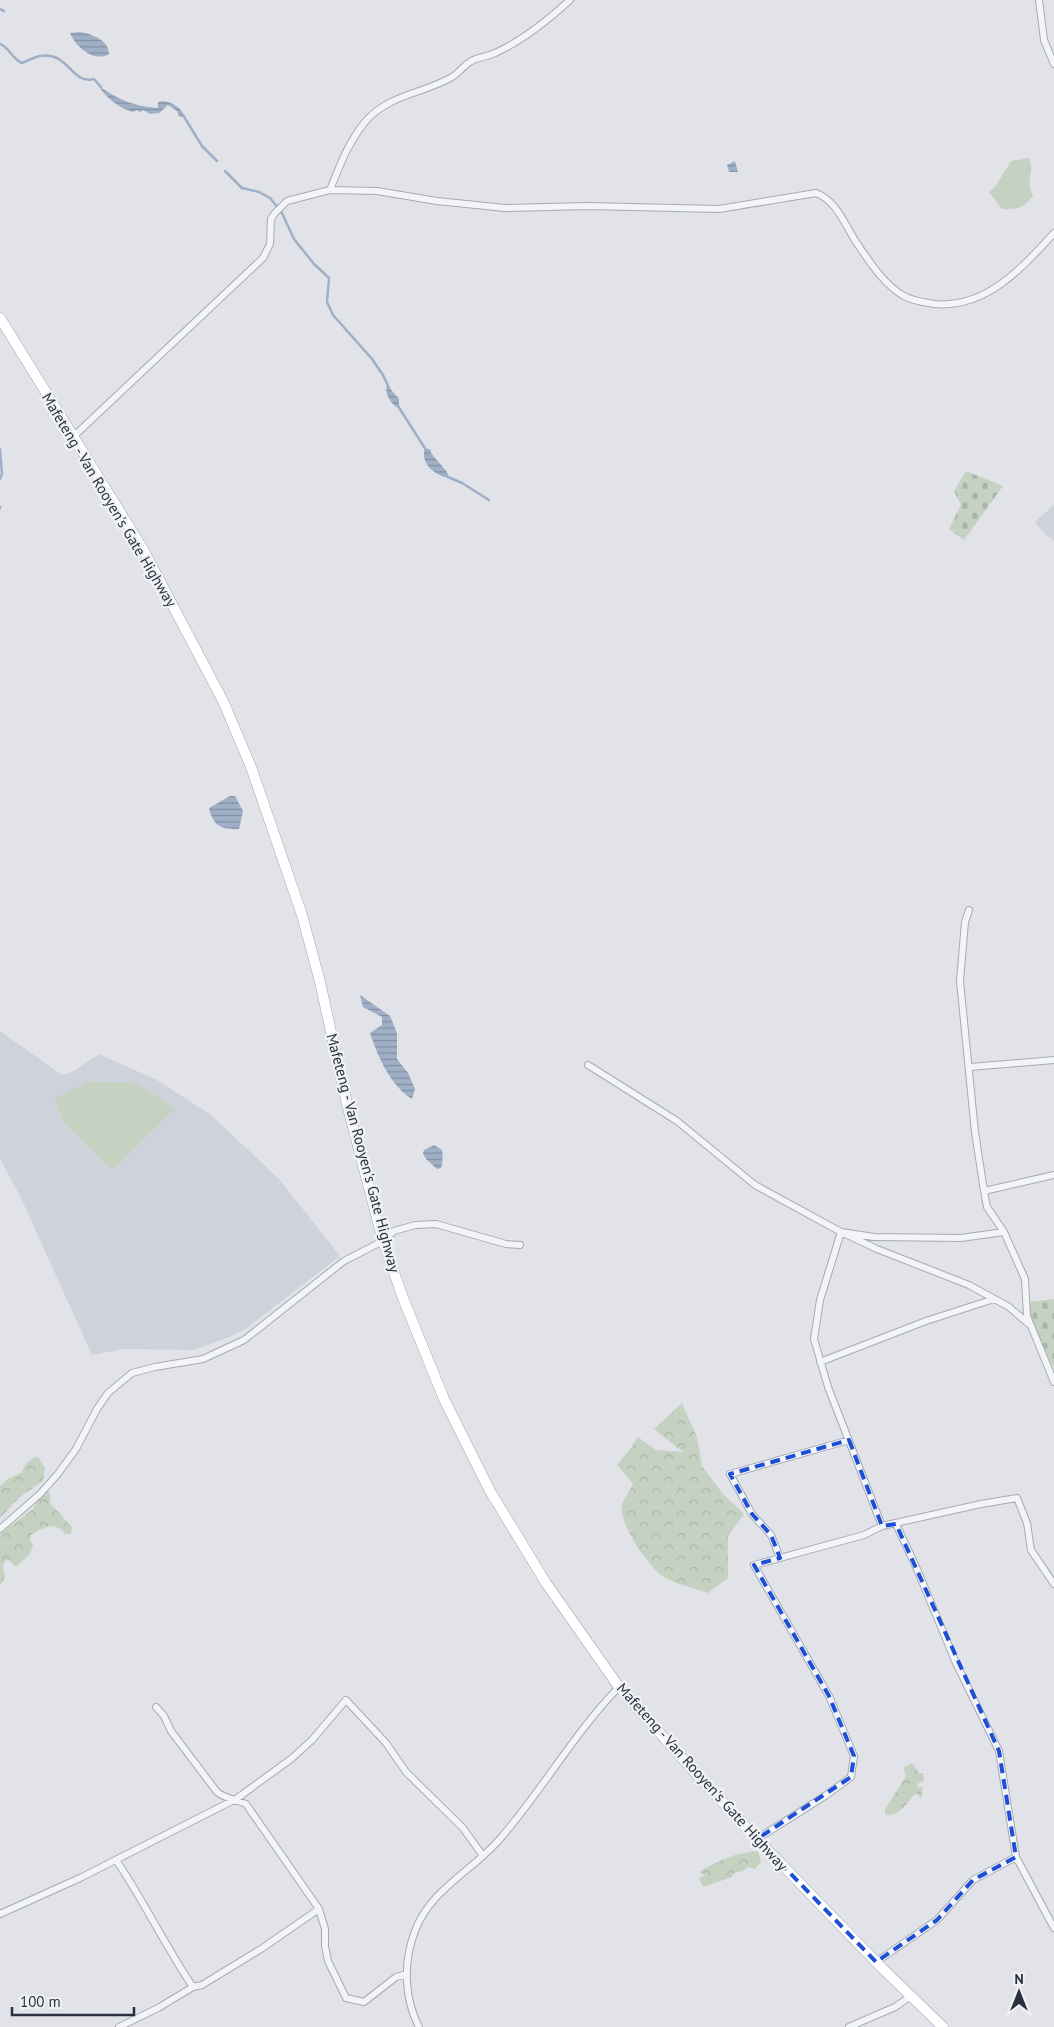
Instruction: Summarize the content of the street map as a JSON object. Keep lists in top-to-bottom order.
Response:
{
  "streets": {
    "main road": ["Mafeteng - Van Rooyen's Gate Highway"]
  },
  "scale_bar": "100 m",
  "north": "top"
}
